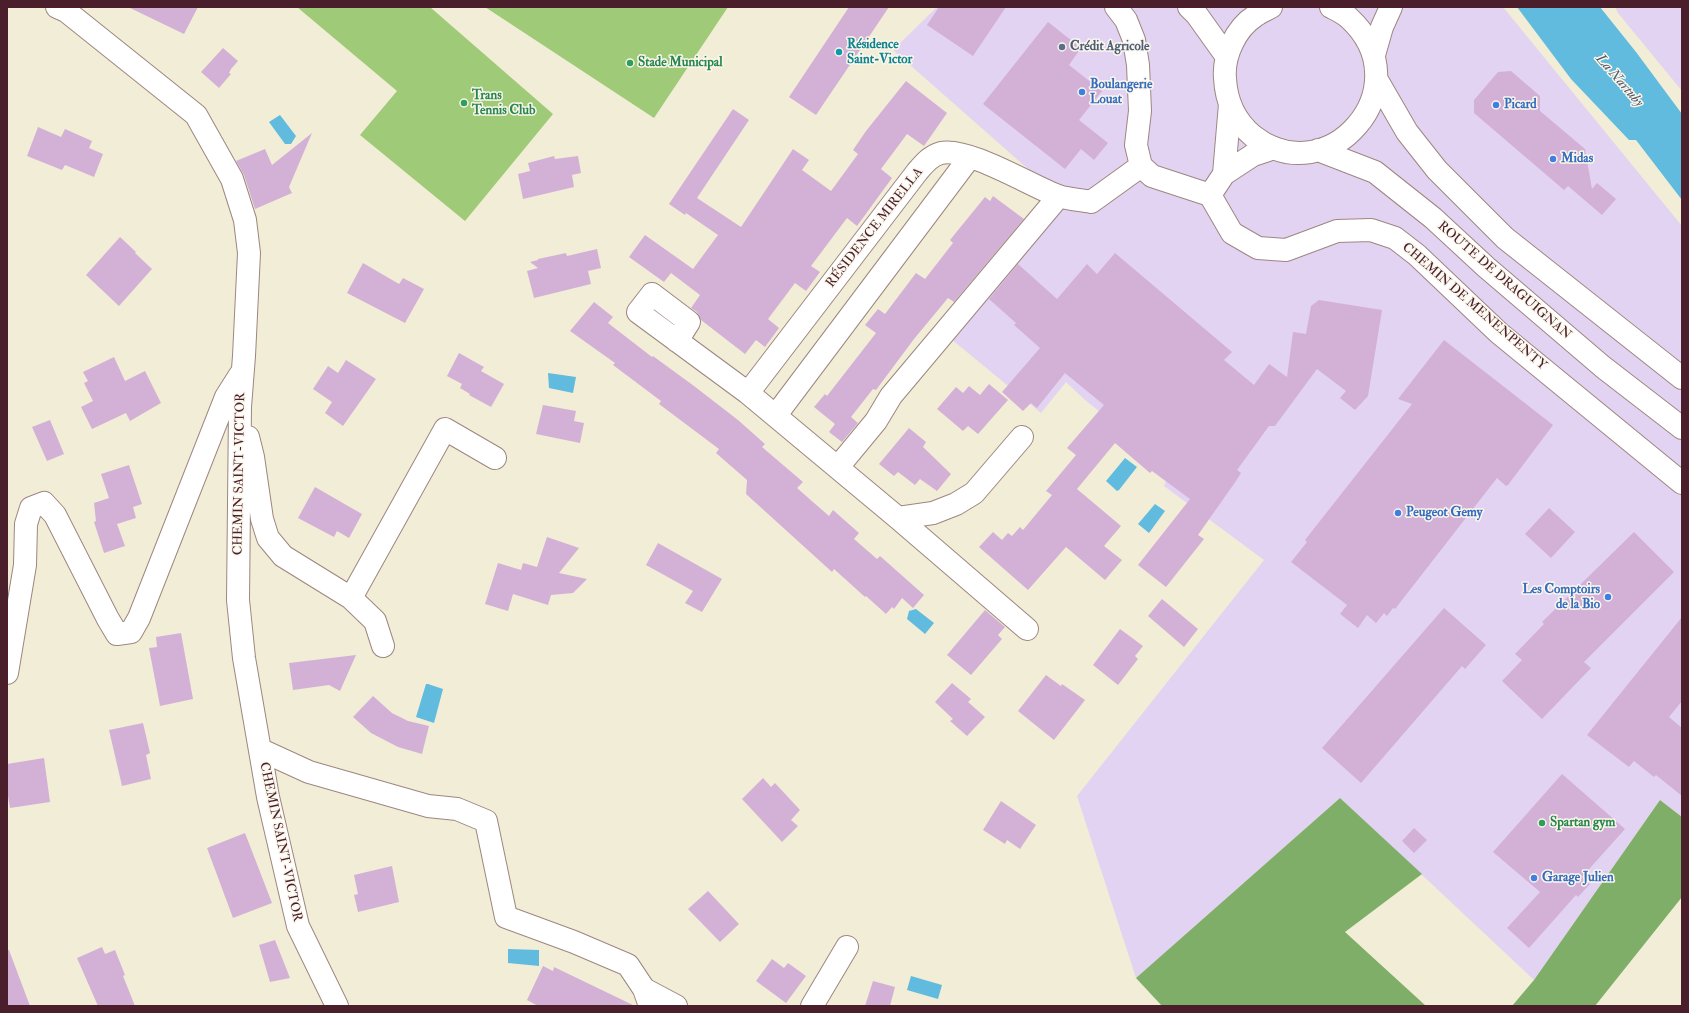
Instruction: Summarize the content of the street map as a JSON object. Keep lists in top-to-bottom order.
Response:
{
  "streets": {
    "street": [
      "RÉSIDENCE MIRELLA",
      "ROUTE DE DRAGUIGNAN",
      "CHEMIN DE MENENPENTY",
      "CHEMIN SAINT-VICTOR"
    ]
  },
  "water": ["La Nartuby"],
  "places": [
    "Crédit Agricole",
    "Résidence Saint-Victor",
    "Stade Municipal",
    "Boulangerie Louat",
    "Trans Tennis Club",
    "Picard",
    "Midas",
    "Peugeot Gemy",
    "Les Comptoirs de la Bio",
    "Spartan gym",
    "Garage Julien"
  ]
}
